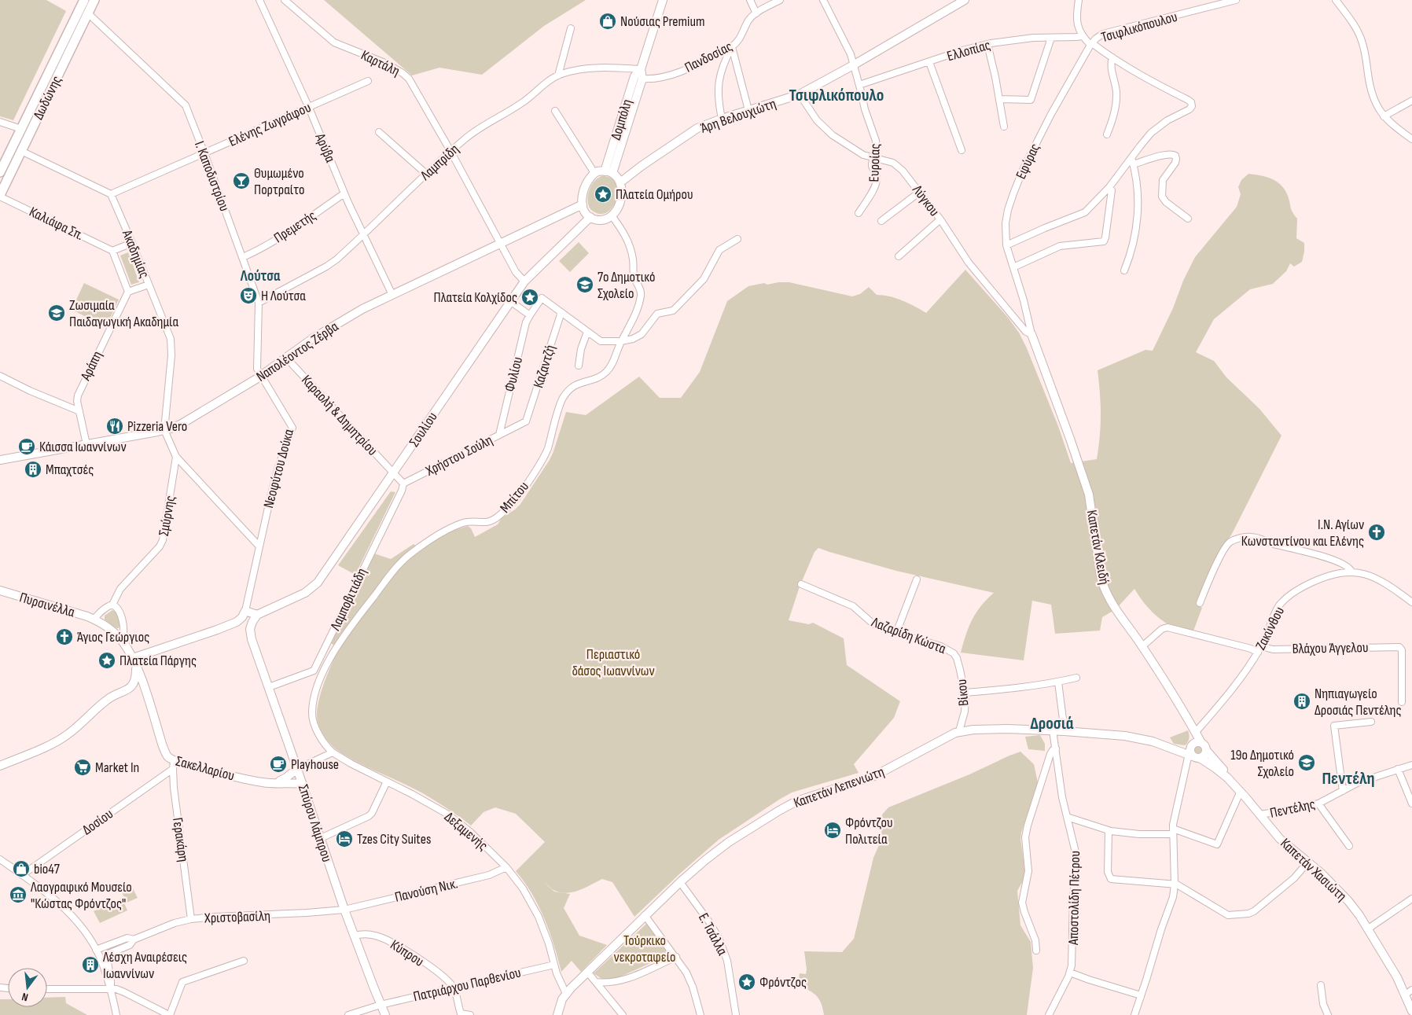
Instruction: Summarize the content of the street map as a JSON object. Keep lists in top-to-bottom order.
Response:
{
  "streets": {
    "main road": ["Δωδώνης"],
    "street": [
      "Τσιφλικόπουλου",
      "Ελλοπίας",
      "Πανδοσίας",
      "Καρτάλη",
      "Άρη Βελουχιώτη",
      "Δομπόλη",
      "Ελένης Ζωγράφου",
      "Αρύβα",
      "Εφύρας",
      "Λαμπρίδη",
      "Ευροίας",
      "Ι. Καποδιστρίου",
      "Λύγκου",
      "Καλιάφα Σπ.",
      "Πρεμετής",
      "Ακαδημίας",
      "Ναπολέοντος Ζέρβα",
      "Αράπη",
      "Καζαντζή",
      "Φυλίου",
      "Καραολή & Δημητρίου",
      "Σουλίου",
      "Χρήστου Σούλη",
      "Νεοφύτου Δούκα",
      "Μπίτου",
      "Σμύρνης",
      "Καπετάν Κλειδή",
      "Λαμποβιτιάδη",
      "Πυρσινέλλα",
      "Ζακύνθου",
      "Λαζαρίδη Κώστα",
      "Βλάχου Άγγελου",
      "Βίκου",
      "Σακελλαρίου",
      "Καπετάν Λεπενιώτη",
      "Πεντέλης",
      "Δοσίου",
      "Σπύρου Λάμπρου",
      "Δεξαμενής",
      "Γερακάρη",
      "Καπετάν Χασιώτη",
      "Πανούση Νικ.",
      "Αποστολίδη Πέτρου",
      "Χριστοβασίλη",
      "Ε. Τσάλλα",
      "Κύπρου",
      "Πατριάρχου Παρθενίου"
    ]
  },
  "crossings": [
    ["Τσιφλικόπουλου", "Εφύρας"],
    ["Ελλοπίας", "Ευροίας"],
    ["Πανδοσίας", "Δομπόλη"],
    ["Καρτάλη", "Λαμπρίδη"],
    ["Καρτάλη", "Ναπολέοντος Ζέρβα"],
    ["Καρτάλη", "Σουλίου"],
    ["Δωδώνης", "Ι. Καποδιστρίου"],
    ["Δωδώνης", "Καλιάφα Σπ."],
    ["Άρη Βελουχιώτη", "Δομπόλη"],
    ["Άρη Βελουχιώτη", "Ευροίας"],
    ["Άρη Βελουχιώτη", "Λύγκου"],
    ["Άρη Βελουχιώτη", "Ναπολέοντος Ζέρβα"],
    ["Άρη Βελουχιώτη", "Σουλίου"],
    ["Άρη Βελουχιώτη", "Μπίτου"],
    ["Δομπόλη", "Λαμπρίδη"],
    ["Δομπόλη", "Ναπολέοντος Ζέρβα"],
    ["Δομπόλη", "Σουλίου"],
    ["Δομπόλη", "Μπίτου"],
    ["Ελένης Ζωγράφου", "Αρύβα"],
    ["Ελένης Ζωγράφου", "Ι. Καποδιστρίου"],
    ["Ελένης Ζωγράφου", "Ακαδημίας"],
    ["Αρύβα", "Λαμπρίδη"],
    ["Αρύβα", "Πρεμετής"],
    ["Αρύβα", "Ναπολέοντος Ζέρβα"],
    ["Εφύρας", "Λύγκου"],
    ["Εφύρας", "Καπετάν Κλειδή"],
    ["Λαμπρίδη", "Ι. Καποδιστρίου"],
    ["Ευροίας", "Λύγκου"],
    ["Ι. Καποδιστρίου", "Πρεμετής"],
    ["Ι. Καποδιστρίου", "Ναπολέοντος Ζέρβα"],
    ["Ι. Καποδιστρίου", "Νεοφύτου Δούκα"],
    ["Λύγκου", "Καπετάν Κλειδή"],
    ["Ακαδημίας", "Ναπολέοντος Ζέρβα"],
    ["Ναπολέοντος Ζέρβα", "Αράπη"],
    ["Ναπολέοντος Ζέρβα", "Καραολή & Δημητρίου"],
    ["Ναπολέοντος Ζέρβα", "Σουλίου"],
    ["Ναπολέοντος Ζέρβα", "Νεοφύτου Δούκα"],
    ["Ναπολέοντος Ζέρβα", "Μπίτου"],
    ["Καζαντζή", "Φυλίου"],
    ["Καζαντζή", "Χρήστου Σούλη"],
    ["Φυλίου", "Χρήστου Σούλη"],
    ["Καραολή & Δημητρίου", "Σουλίου"],
    ["Σουλίου", "Μπίτου"],
    ["Χρήστου Σούλη", "Λαμποβιτιάδη"],
    ["Μπίτου", "Δεξαμενής"],
    ["Καπετάν Κλειδή", "Ζακύνθου"],
    ["Καπετάν Κλειδή", "Βλάχου Άγγελου"],
    ["Καπετάν Κλειδή", "Καπετάν Χασιώτη"],
    ["Λαμποβιτιάδη", "Σπύρου Λάμπρου"],
    ["Ζακύνθου", "Βλάχου Άγγελου"],
    ["Λαζαρίδη Κώστα", "Βίκου"],
    ["Βίκου", "Καπετάν Λεπενιώτη"],
    ["Σακελλαρίου", "Δοσίου"],
    ["Σακελλαρίου", "Σπύρου Λάμπρου"],
    ["Σακελλαρίου", "Γερακάρη"],
    ["Καπετάν Λεπενιώτη", "Δεξαμενής"],
    ["Καπετάν Λεπενιώτη", "Καπετάν Χασιώτη"],
    ["Καπετάν Λεπενιώτη", "Αποστολίδη Πέτρου"],
    ["Καπετάν Λεπενιώτη", "Ε. Τσάλλα"],
    ["Πεντέλης", "Καπετάν Χασιώτη"],
    ["Δοσίου", "Γερακάρη"],
    ["Σπύρου Λάμπρου", "Πανούση Νικ."],
    ["Σπύρου Λάμπρου", "Χριστοβασίλη"],
    ["Σπύρου Λάμπρου", "Κύπρου"],
    ["Σπύρου Λάμπρου", "Πατριάρχου Παρθενίου"],
    ["Δεξαμενής", "Πανούση Νικ."],
    ["Δεξαμενής", "Πατριάρχου Παρθενίου"],
    ["Γερακάρη", "Χριστοβασίλη"],
    ["Πανούση Νικ.", "Χριστοβασίλη"],
    ["Κύπρου", "Πατριάρχου Παρθενίου"]
  ],
  "districts": [
    "Τσιφλικόπουλο",
    "Λούτσα",
    "Δροσιά",
    "Πεντέλη"
  ],
  "parks": ["Περιαστικό δάσος Ιωαννίνων", "Τούρκικο νεκροταφείο"],
  "places": {
    "shop": ["Νούσιας Premium", "bio47"],
    "bar": ["Θυμωμένο Πορτραίτο"],
    "place": [
      "Πλατεία Ομήρου",
      "Πλατεία Κολχίδος",
      "Πλατεία Πάργης",
      "Φρόντζος"
    ],
    "school or university": ["7ο Δημοτικό Σχολείο", "Ζωσιμαία Παιδαγωγική Ακαδημία", "19ο Δημοτικό Σχολείο"],
    "theatre": ["Η Λούτσα"],
    "restaurant": ["Pizzeria Vero"],
    "cafe": ["Κάισσα Ιωαννίνων", "Playhouse"],
    "building": ["Μπαχτσές", "Νηπιαγωγείο Δροσιάς Πεντέλης", "Λέσχη Αναιρέσεις Ιωαννίνων"],
    "church": ["Ι.Ν. Αγίων Κωνσταντίνου και Ελένης", "Άγιος Γεώργιος"],
    "supermarket": ["Market In"],
    "hotel": ["Φρόντζου Πολιτεία", "Tzes City Suites"],
    "museum": ["Λαογραφικό Μουσείο \"Κώστας Φρόντζος\""]
  },
  "north": "bottom"
}
